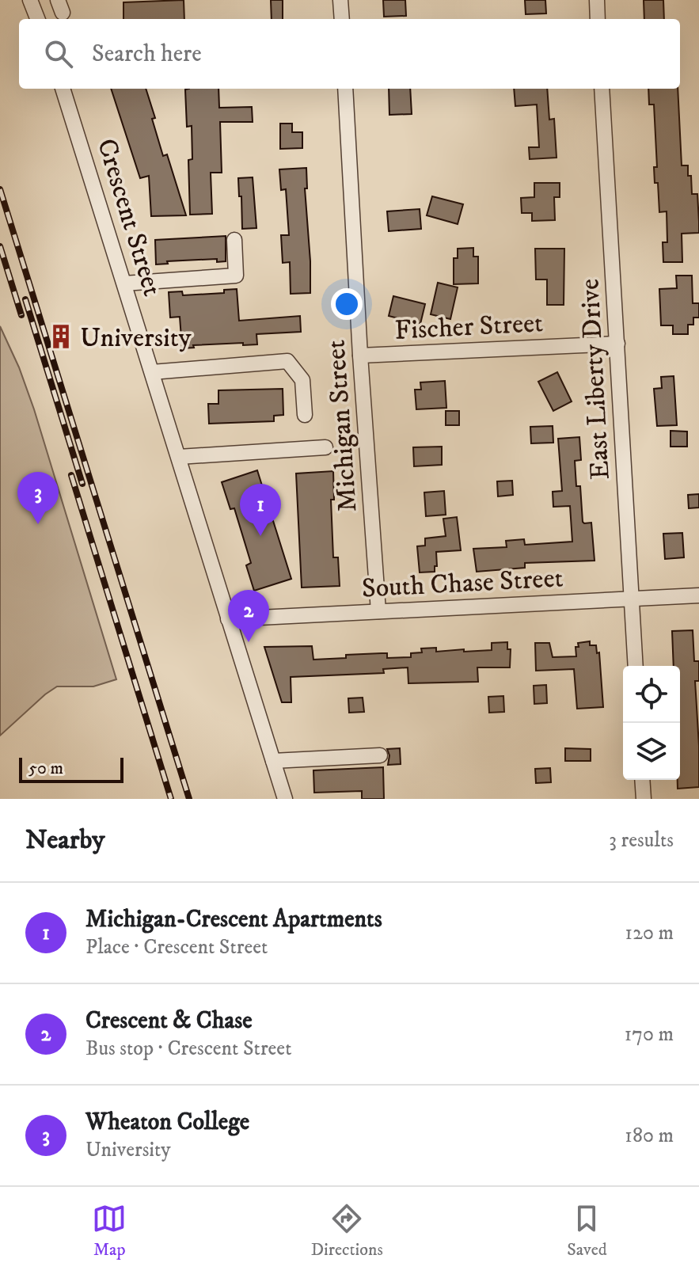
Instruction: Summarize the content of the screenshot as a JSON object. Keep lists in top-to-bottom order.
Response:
{
  "streets": {
    "street": [
      "Crescent Street",
      "Fischer Street",
      "East Liberty Drive",
      "Michigan Street",
      "South Chase Street"
    ]
  },
  "crossings": [
    ["Crescent Street", "South Chase Street"],
    ["Fischer Street", "East Liberty Drive"],
    ["Fischer Street", "Michigan Street"],
    ["East Liberty Drive", "South Chase Street"],
    ["Michigan Street", "South Chase Street"]
  ],
  "places": {
    "building": ["University"]
  },
  "scale_bar": "50 m",
  "page": {
    "search": "Search here",
    "pins": ["3", "1", "2"],
    "scale": "50 m",
    "heading": ["Nearby", "3 results"],
    "list": [
      {
        "mark": "1",
        "name": "Michigan-Crescent Apartments",
        "note": "Place · Crescent Street",
        "value": "120 m"
      },
      {
        "mark": "2",
        "name": "Crescent & Chase",
        "note": "Bus stop · Crescent Street",
        "value": "170 m"
      },
      {
        "mark": "3",
        "name": "Wheaton College",
        "note": "University",
        "value": "180 m"
      }
    ],
    "nav": ["Map", "Directions", "Saved"]
  }
}
